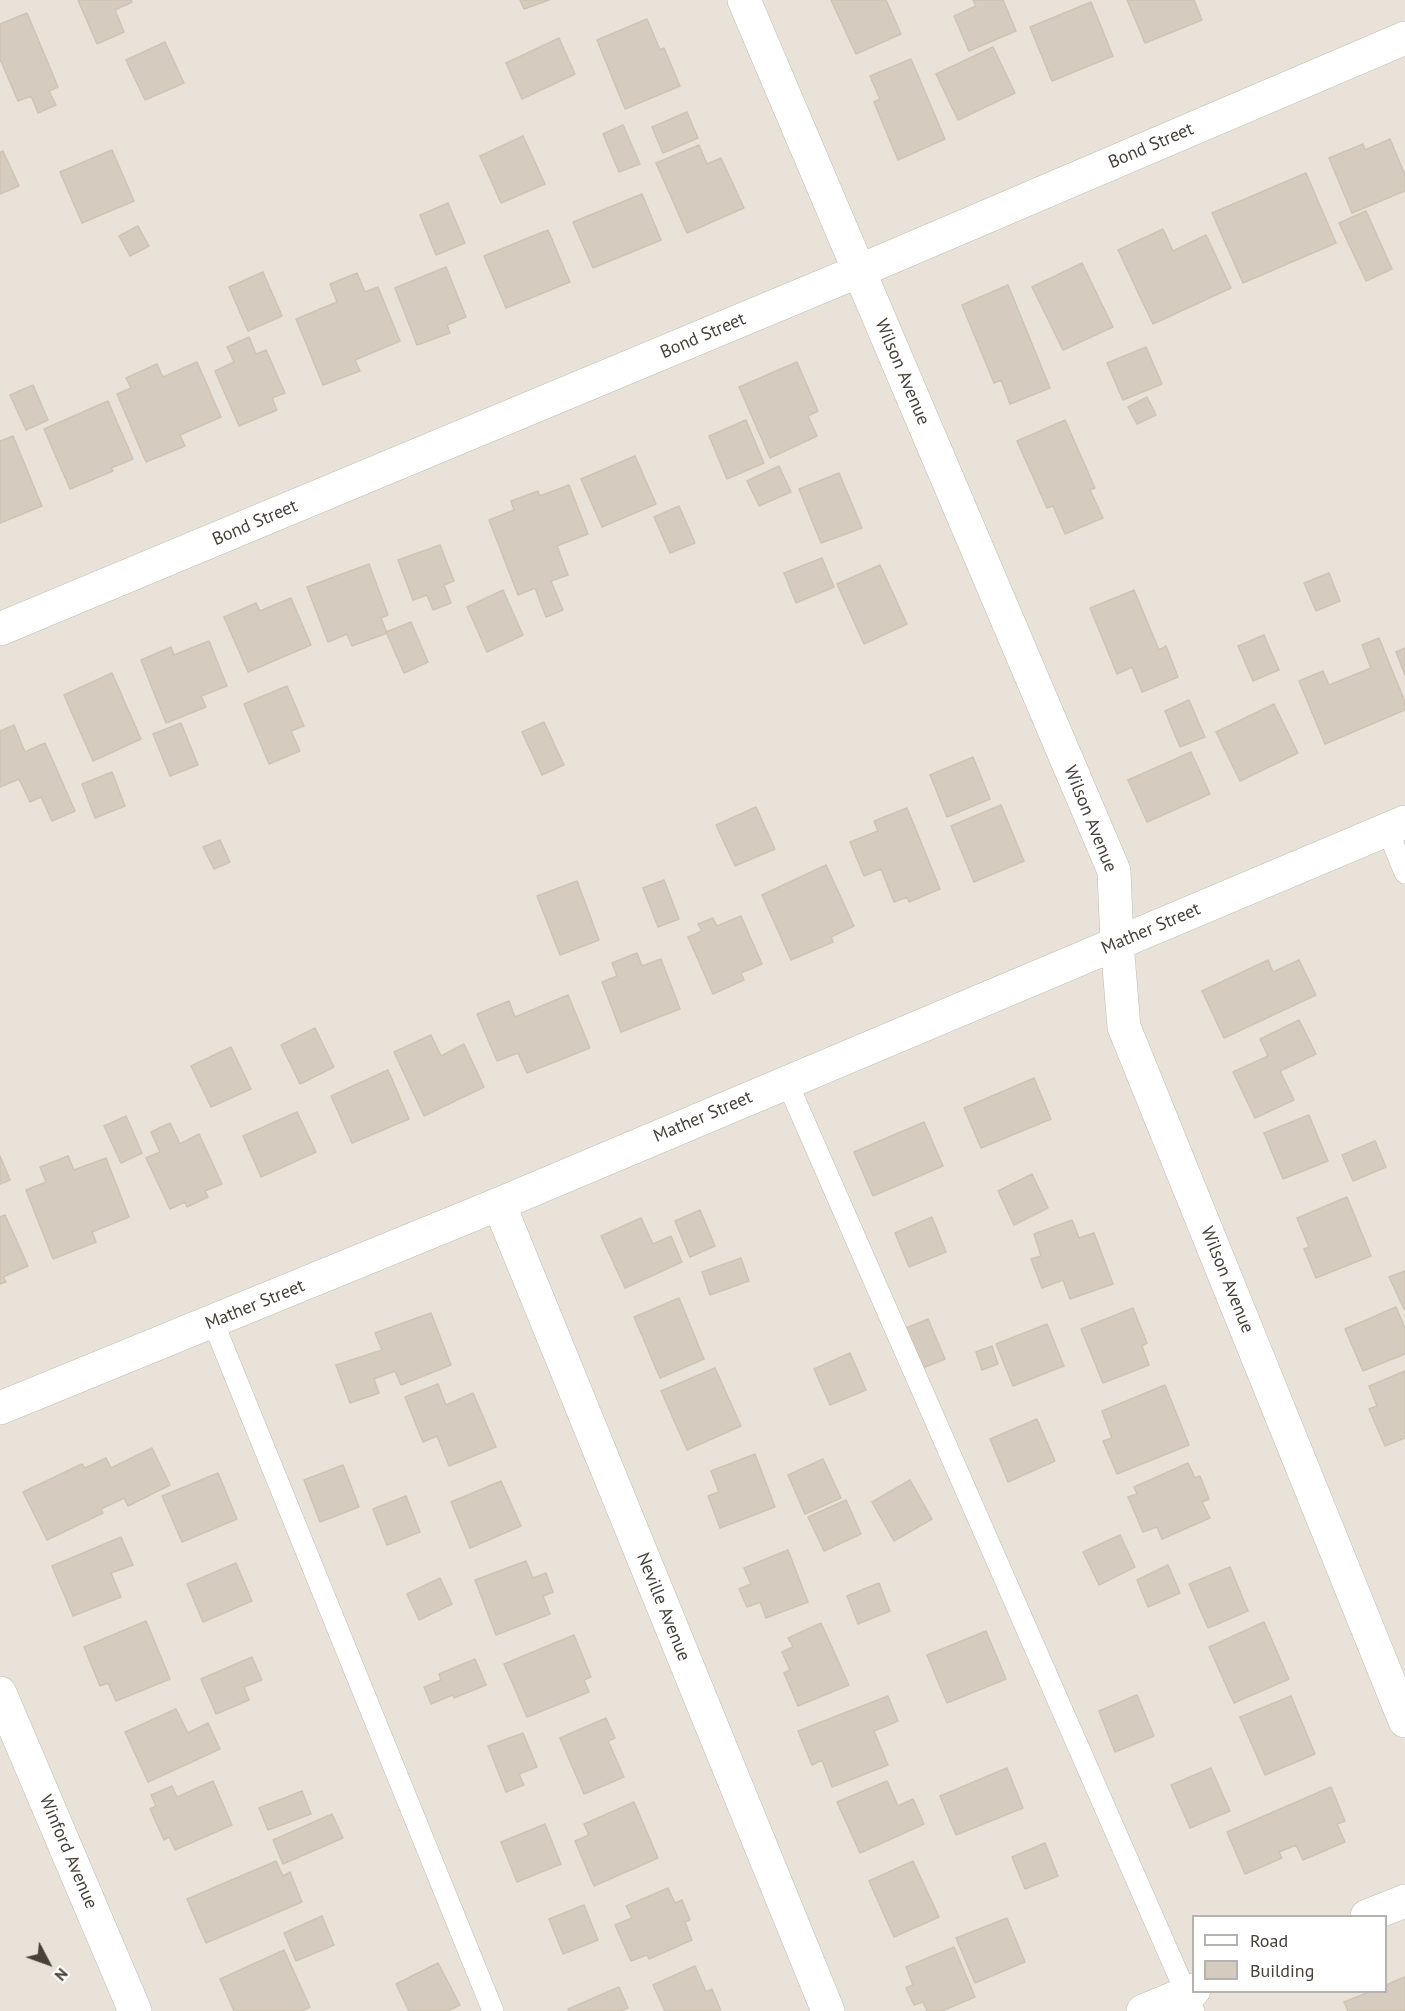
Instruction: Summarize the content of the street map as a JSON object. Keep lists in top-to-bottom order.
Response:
{
  "streets": {
    "street": [
      "Bond Street",
      "Wilson Avenue",
      "Mather Street",
      "Neville Avenue",
      "Winford Avenue"
    ]
  },
  "crossings": [
    ["Bond Street", "Wilson Avenue"],
    ["Wilson Avenue", "Mather Street"],
    ["Mather Street", "Neville Avenue"]
  ],
  "legend": ["Road", "Building"],
  "north": "bottom right"
}
